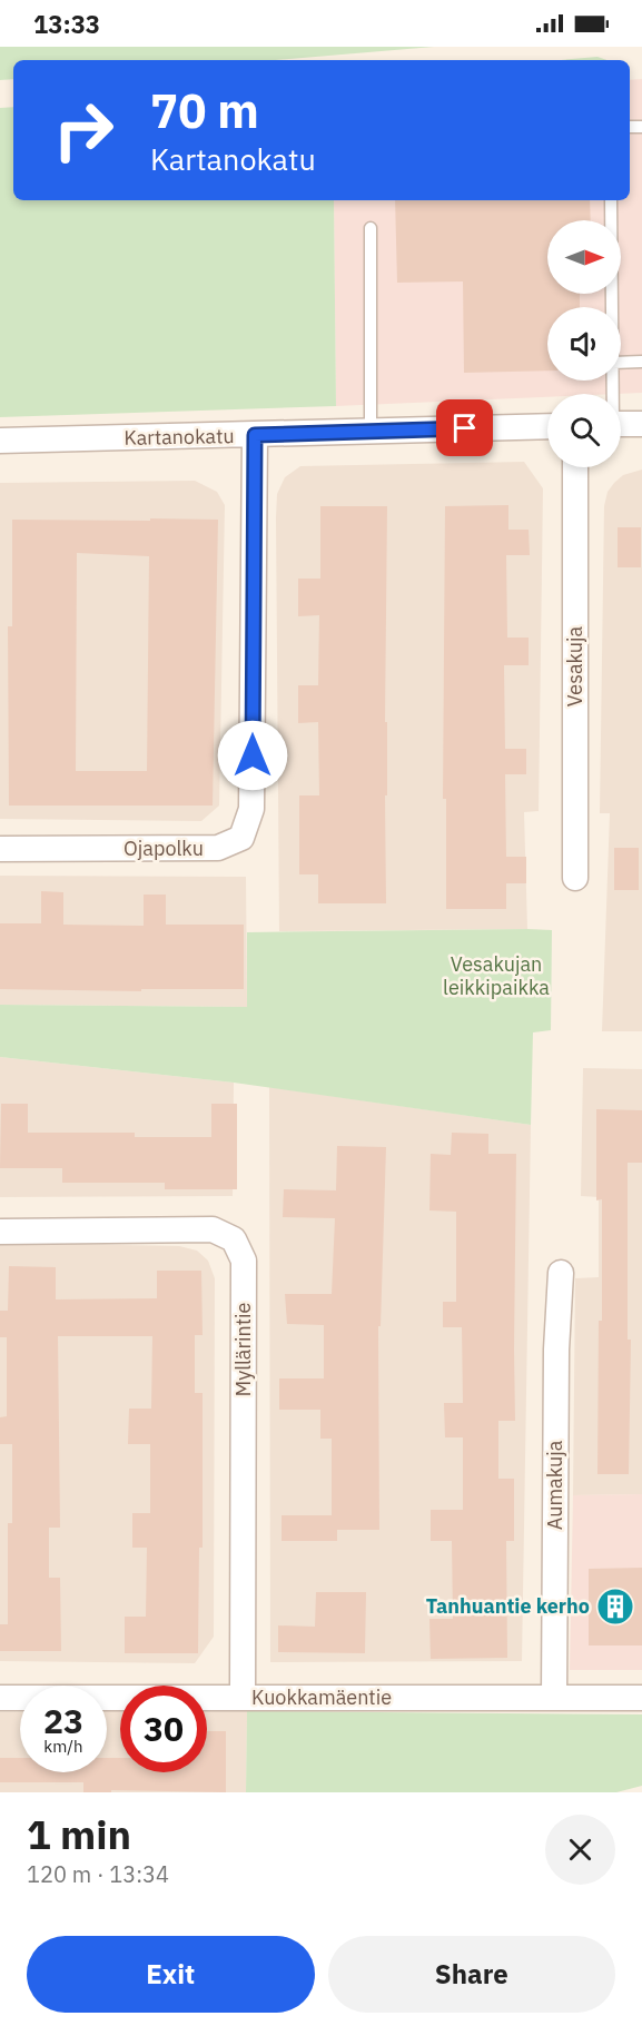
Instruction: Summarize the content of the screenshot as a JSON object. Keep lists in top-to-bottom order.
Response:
{
  "streets": {
    "street": [
      "Kartanokatu",
      "Vesakuja",
      "Ojapolku",
      "Myllärintie",
      "Aumakuja",
      "Kuokkamäentie"
    ]
  },
  "crossings": [
    ["Kartanokatu", "Ojapolku"],
    ["Myllärintie", "Kuokkamäentie"],
    ["Aumakuja", "Kuokkamäentie"]
  ],
  "parks": ["Vesakujan leikkipaikka"],
  "places": {
    "building": ["Tanhuantie kerho"]
  },
  "north": "right",
  "page": {
    "status": "13:33",
    "turn": ["70 m", "Kartanokatu"],
    "speed": "23 km/h",
    "limit": "30",
    "heading": ["1 min", "120 m · 13:34"],
    "buttons": ["Exit", "Share"]
  }
}
